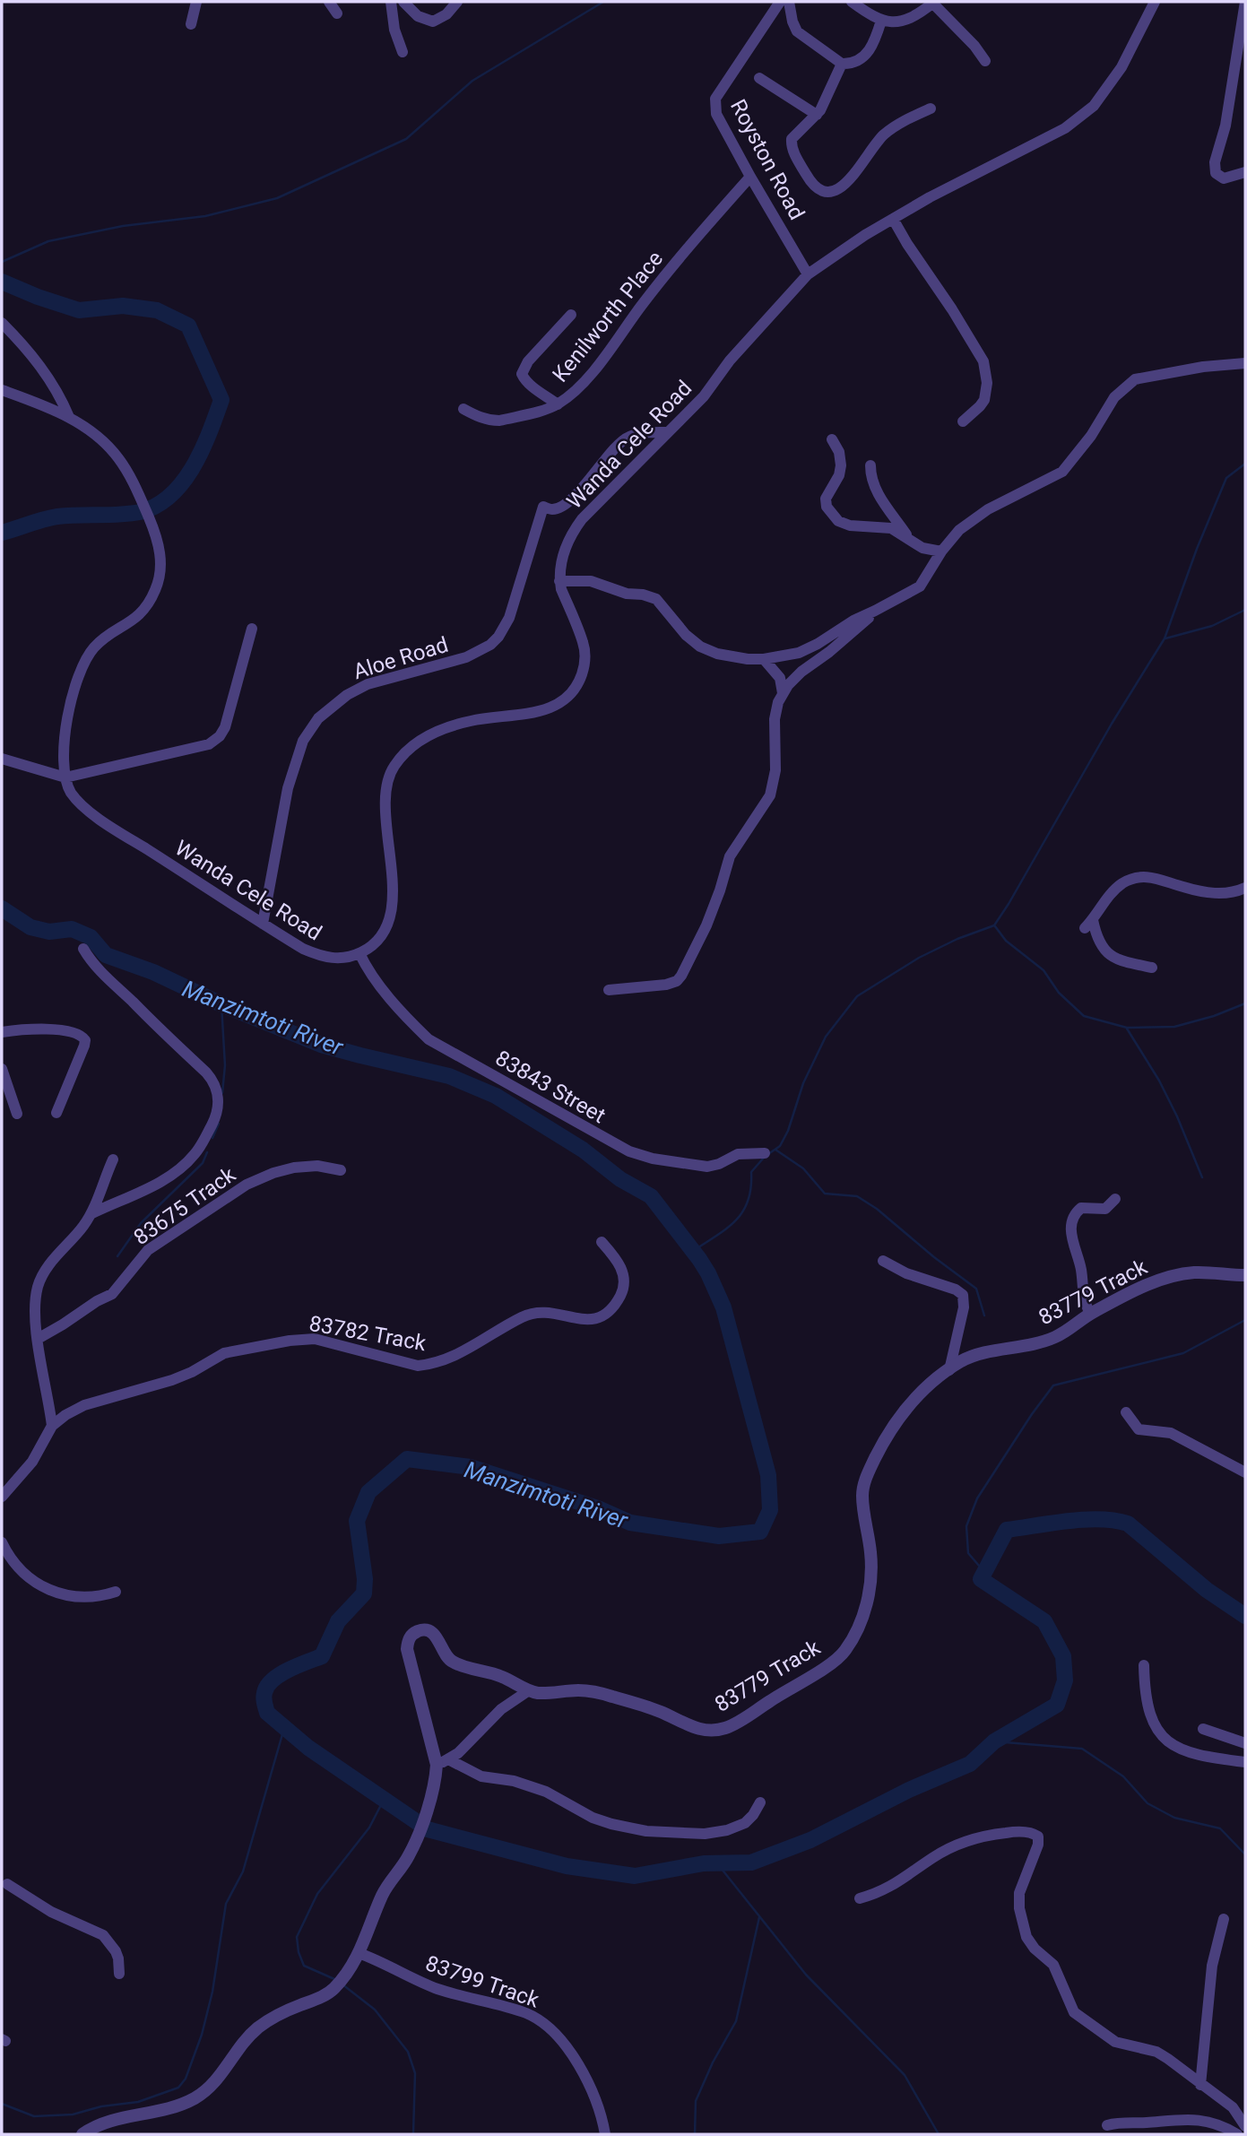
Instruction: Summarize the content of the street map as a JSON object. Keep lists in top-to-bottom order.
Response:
{
  "streets": {
    "street": [
      "Royston Road",
      "Kenilworth Place",
      "Wanda Cele Road",
      "Aloe Road",
      "83843 Street",
      "83675 Track",
      "83779 Track",
      "83782 Track",
      "83799 Track"
    ]
  },
  "crossings": [
    ["Royston Road", "Kenilworth Place"],
    ["Royston Road", "Wanda Cele Road"],
    ["Wanda Cele Road", "Aloe Road"],
    ["Wanda Cele Road", "83843 Street"],
    ["83779 Track", "83799 Track"]
  ],
  "water": ["Manzimtoti River"]
}
